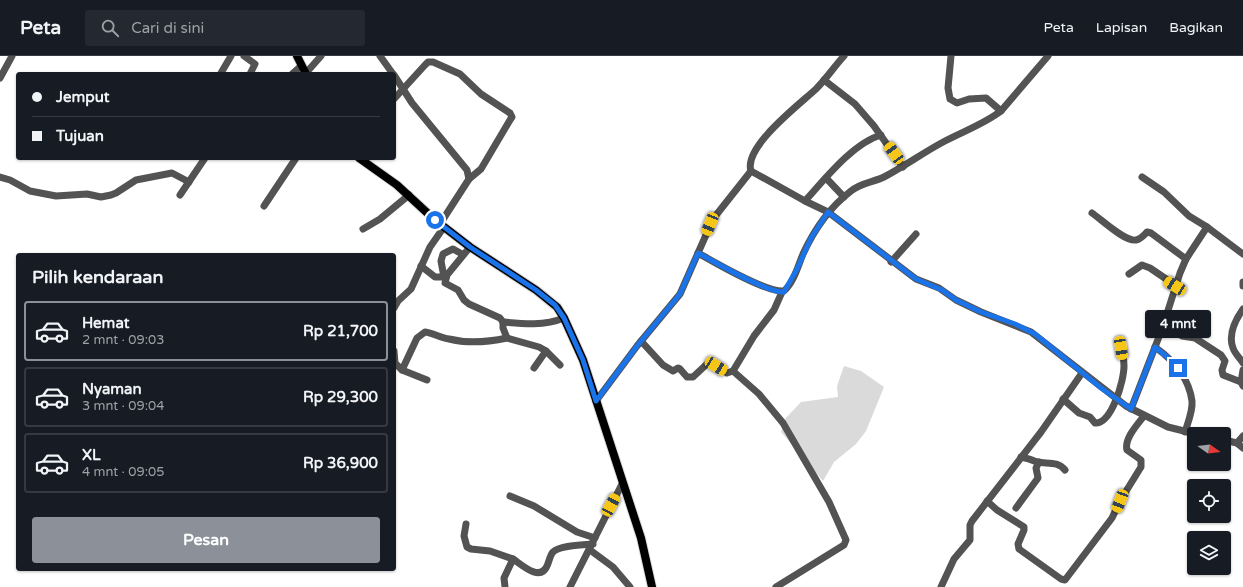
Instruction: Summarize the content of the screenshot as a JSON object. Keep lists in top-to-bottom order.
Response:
{
  "north": "right",
  "page": {
    "header": "Peta",
    "search": "Cari di sini",
    "nav": ["Peta", "Lapisan", "Bagikan"],
    "banner": ["Jemput", "Tujuan"],
    "heading": "Pilih kendaraan",
    "list": [
      {
        "name": "Hemat",
        "note": "2 mnt · 09:03",
        "value": "Rp 21,700"
      },
      {
        "name": "Nyaman",
        "note": "3 mnt · 09:04",
        "value": "Rp 29,300"
      },
      {
        "name": "XL",
        "note": "4 mnt · 09:05",
        "value": "Rp 36,900"
      }
    ],
    "bubble": "4 mnt",
    "buttons": "Pesan"
  }
}
